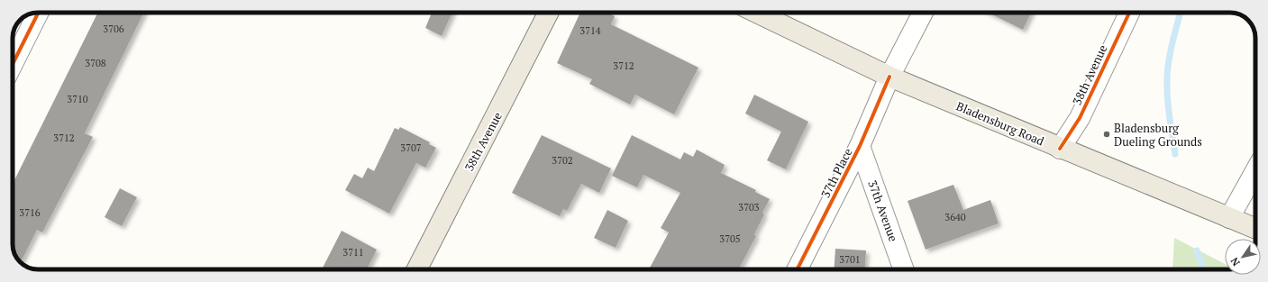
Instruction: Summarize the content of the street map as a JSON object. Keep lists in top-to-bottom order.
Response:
{
  "streets": {
    "main road": ["38th Avenue", "Bladensburg Road"],
    "street": ["37th Place", "37th Avenue"]
  },
  "crossings": [
    ["38th Avenue", "Bladensburg Road"],
    ["Bladensburg Road", "37th Place"],
    ["37th Place", "37th Avenue"]
  ],
  "places": ["Bladensburg Dueling Grounds"],
  "house_numbers": [
    "3706",
    "3714",
    "3708",
    "3712",
    "3710",
    "3712",
    "3707",
    "3702",
    "3703",
    "3716",
    "3640",
    "3705",
    "3711",
    "3701"
  ],
  "north": "bottom left"
}
